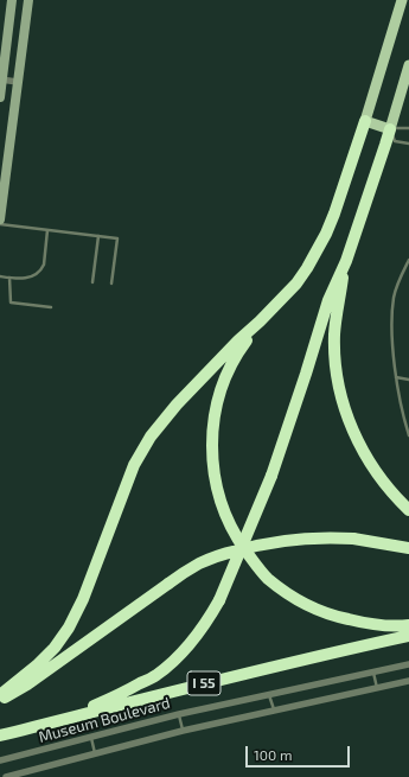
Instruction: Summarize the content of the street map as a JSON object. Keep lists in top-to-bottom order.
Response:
{
  "streets": {
    "highway": ["I 55"],
    "street": ["Museum Boulevard"]
  },
  "scale_bar": "100 m"
}
